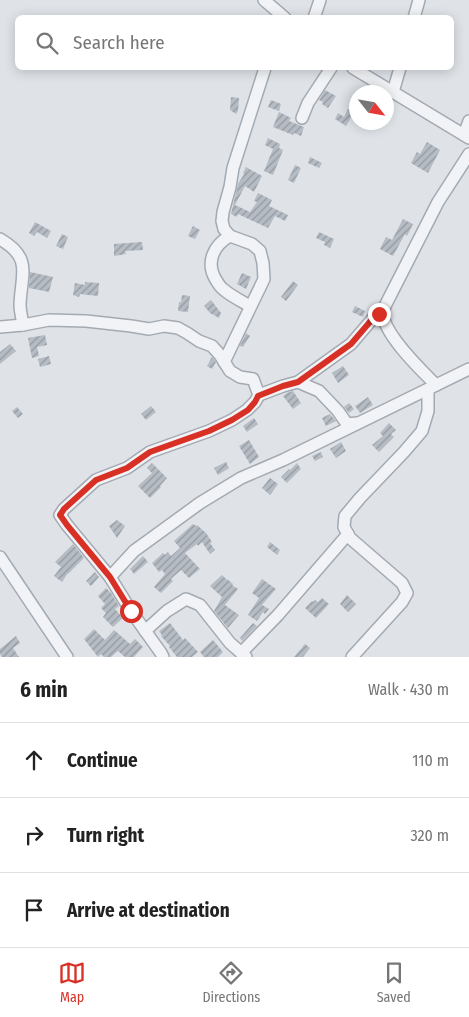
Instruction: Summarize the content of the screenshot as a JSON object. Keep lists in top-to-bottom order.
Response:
{
  "north": "bottom right",
  "page": {
    "search": "Search here",
    "heading": ["6 min", "Walk · 430 m"],
    "list": [
      ["Continue", "110 m"],
      ["Turn right", "320 m"],
      "Arrive at destination"
    ],
    "nav": ["Map", "Directions", "Saved"]
  }
}
